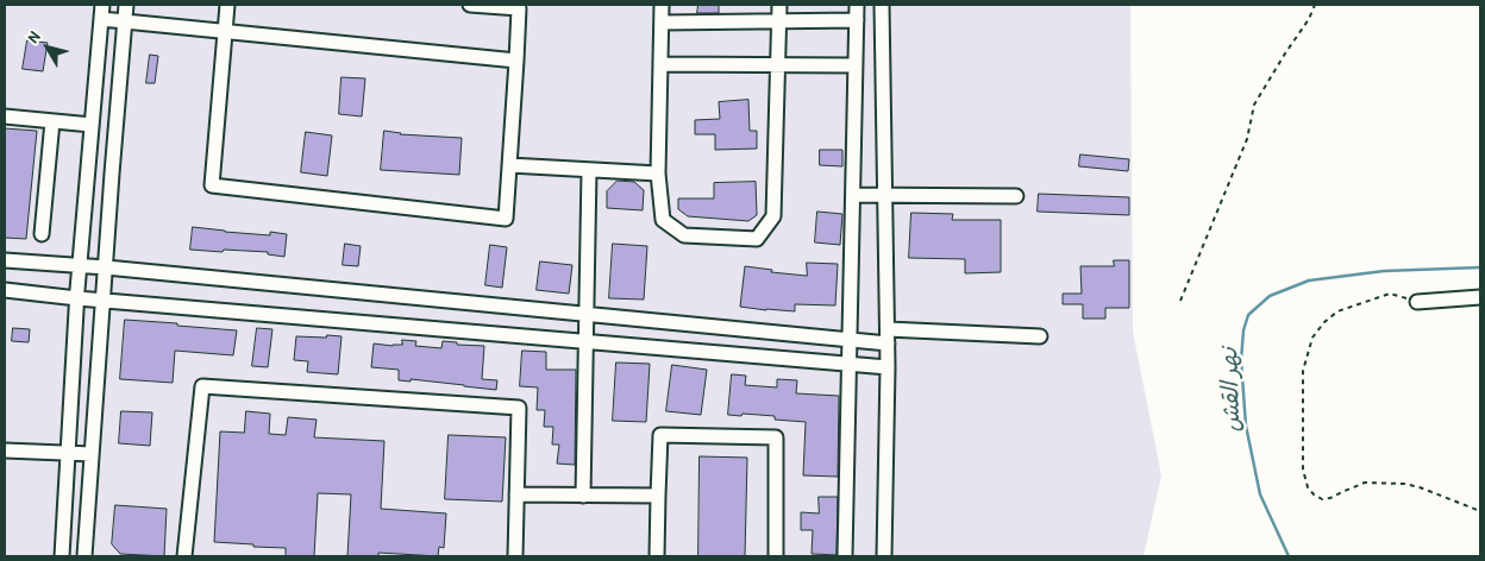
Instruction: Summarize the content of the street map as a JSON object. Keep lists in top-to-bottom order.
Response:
{
  "water": ["نهر القش"],
  "north": "top left"
}
